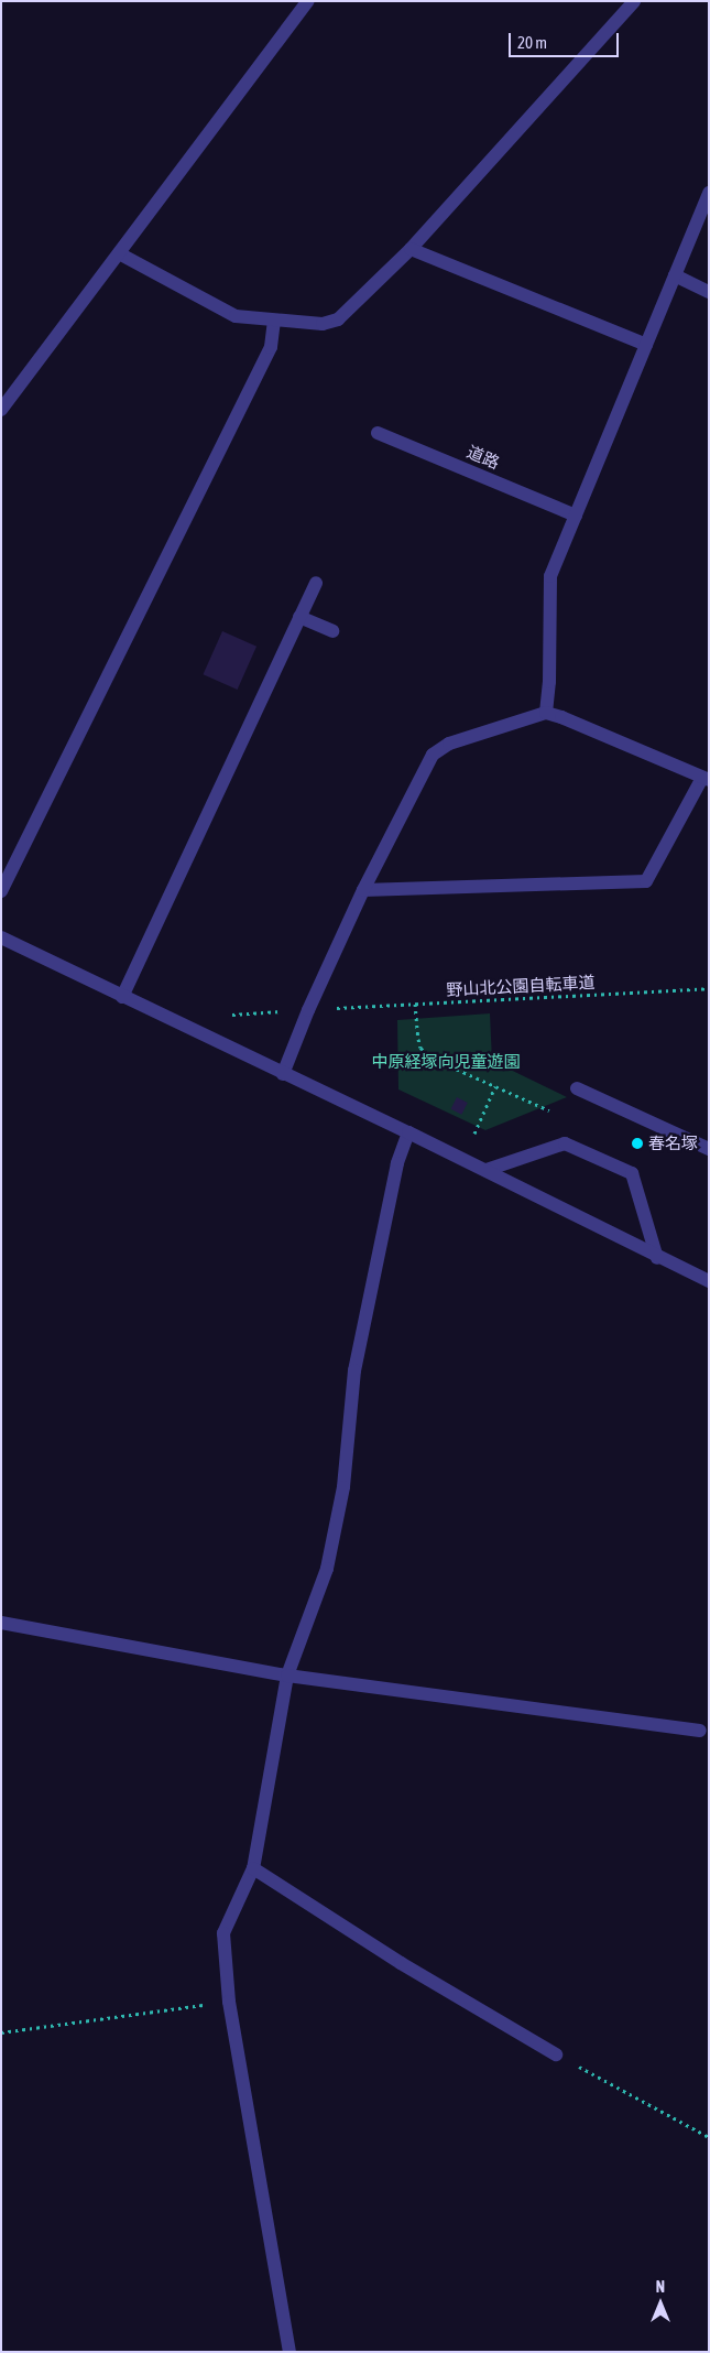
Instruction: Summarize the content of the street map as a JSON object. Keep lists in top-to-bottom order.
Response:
{
  "streets": {
    "street": ["道路"],
    "path": ["野山北公園自転車道"]
  },
  "parks": ["中原経塚向児童遊園"],
  "places": ["春名塚"],
  "scale_bar": "20 m",
  "north": "top"
}
